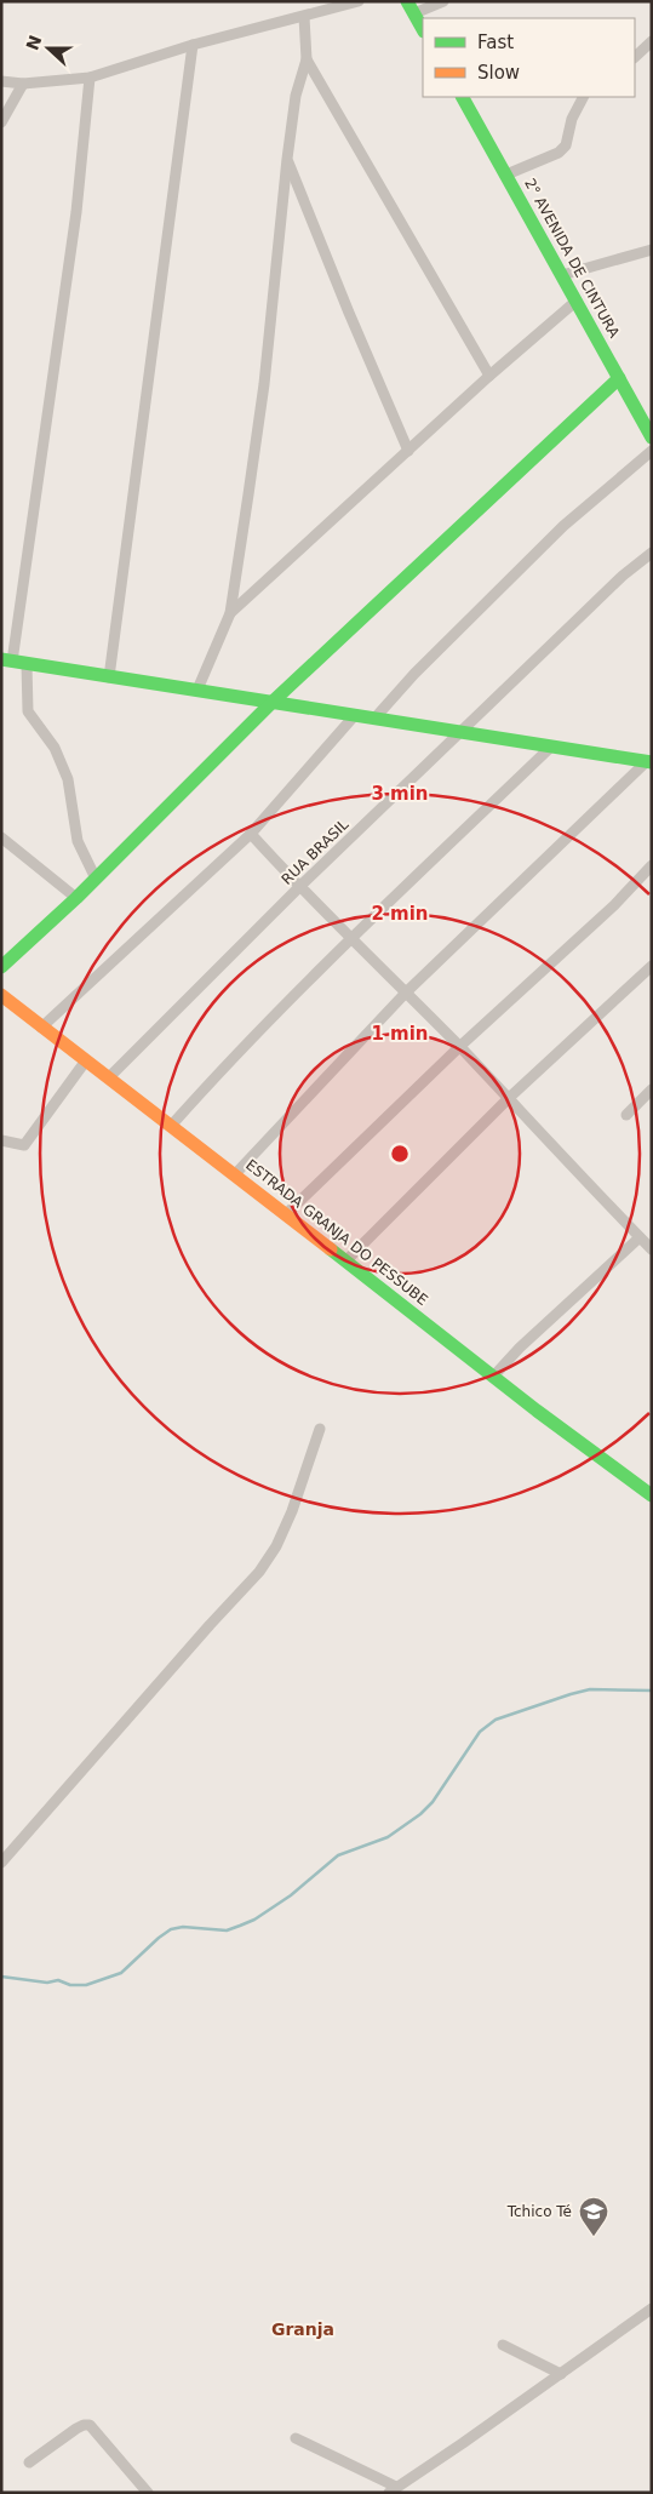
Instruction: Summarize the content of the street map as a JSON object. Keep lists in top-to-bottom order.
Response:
{
  "streets": {
    "street": ["2° AVENIDA DE CINTURA", "RUA BRASIL", "ESTRADA GRANJA DO PESSUBE"]
  },
  "crossings": [
    ["RUA BRASIL", "ESTRADA GRANJA DO PESSUBE"]
  ],
  "districts": ["Granja"],
  "places": {
    "school or university": ["Tchico Té"]
  },
  "legend": ["Fast", "Slow"],
  "north": "left",
  "rings": ["3 min", "2 min", "1 min"]
}
